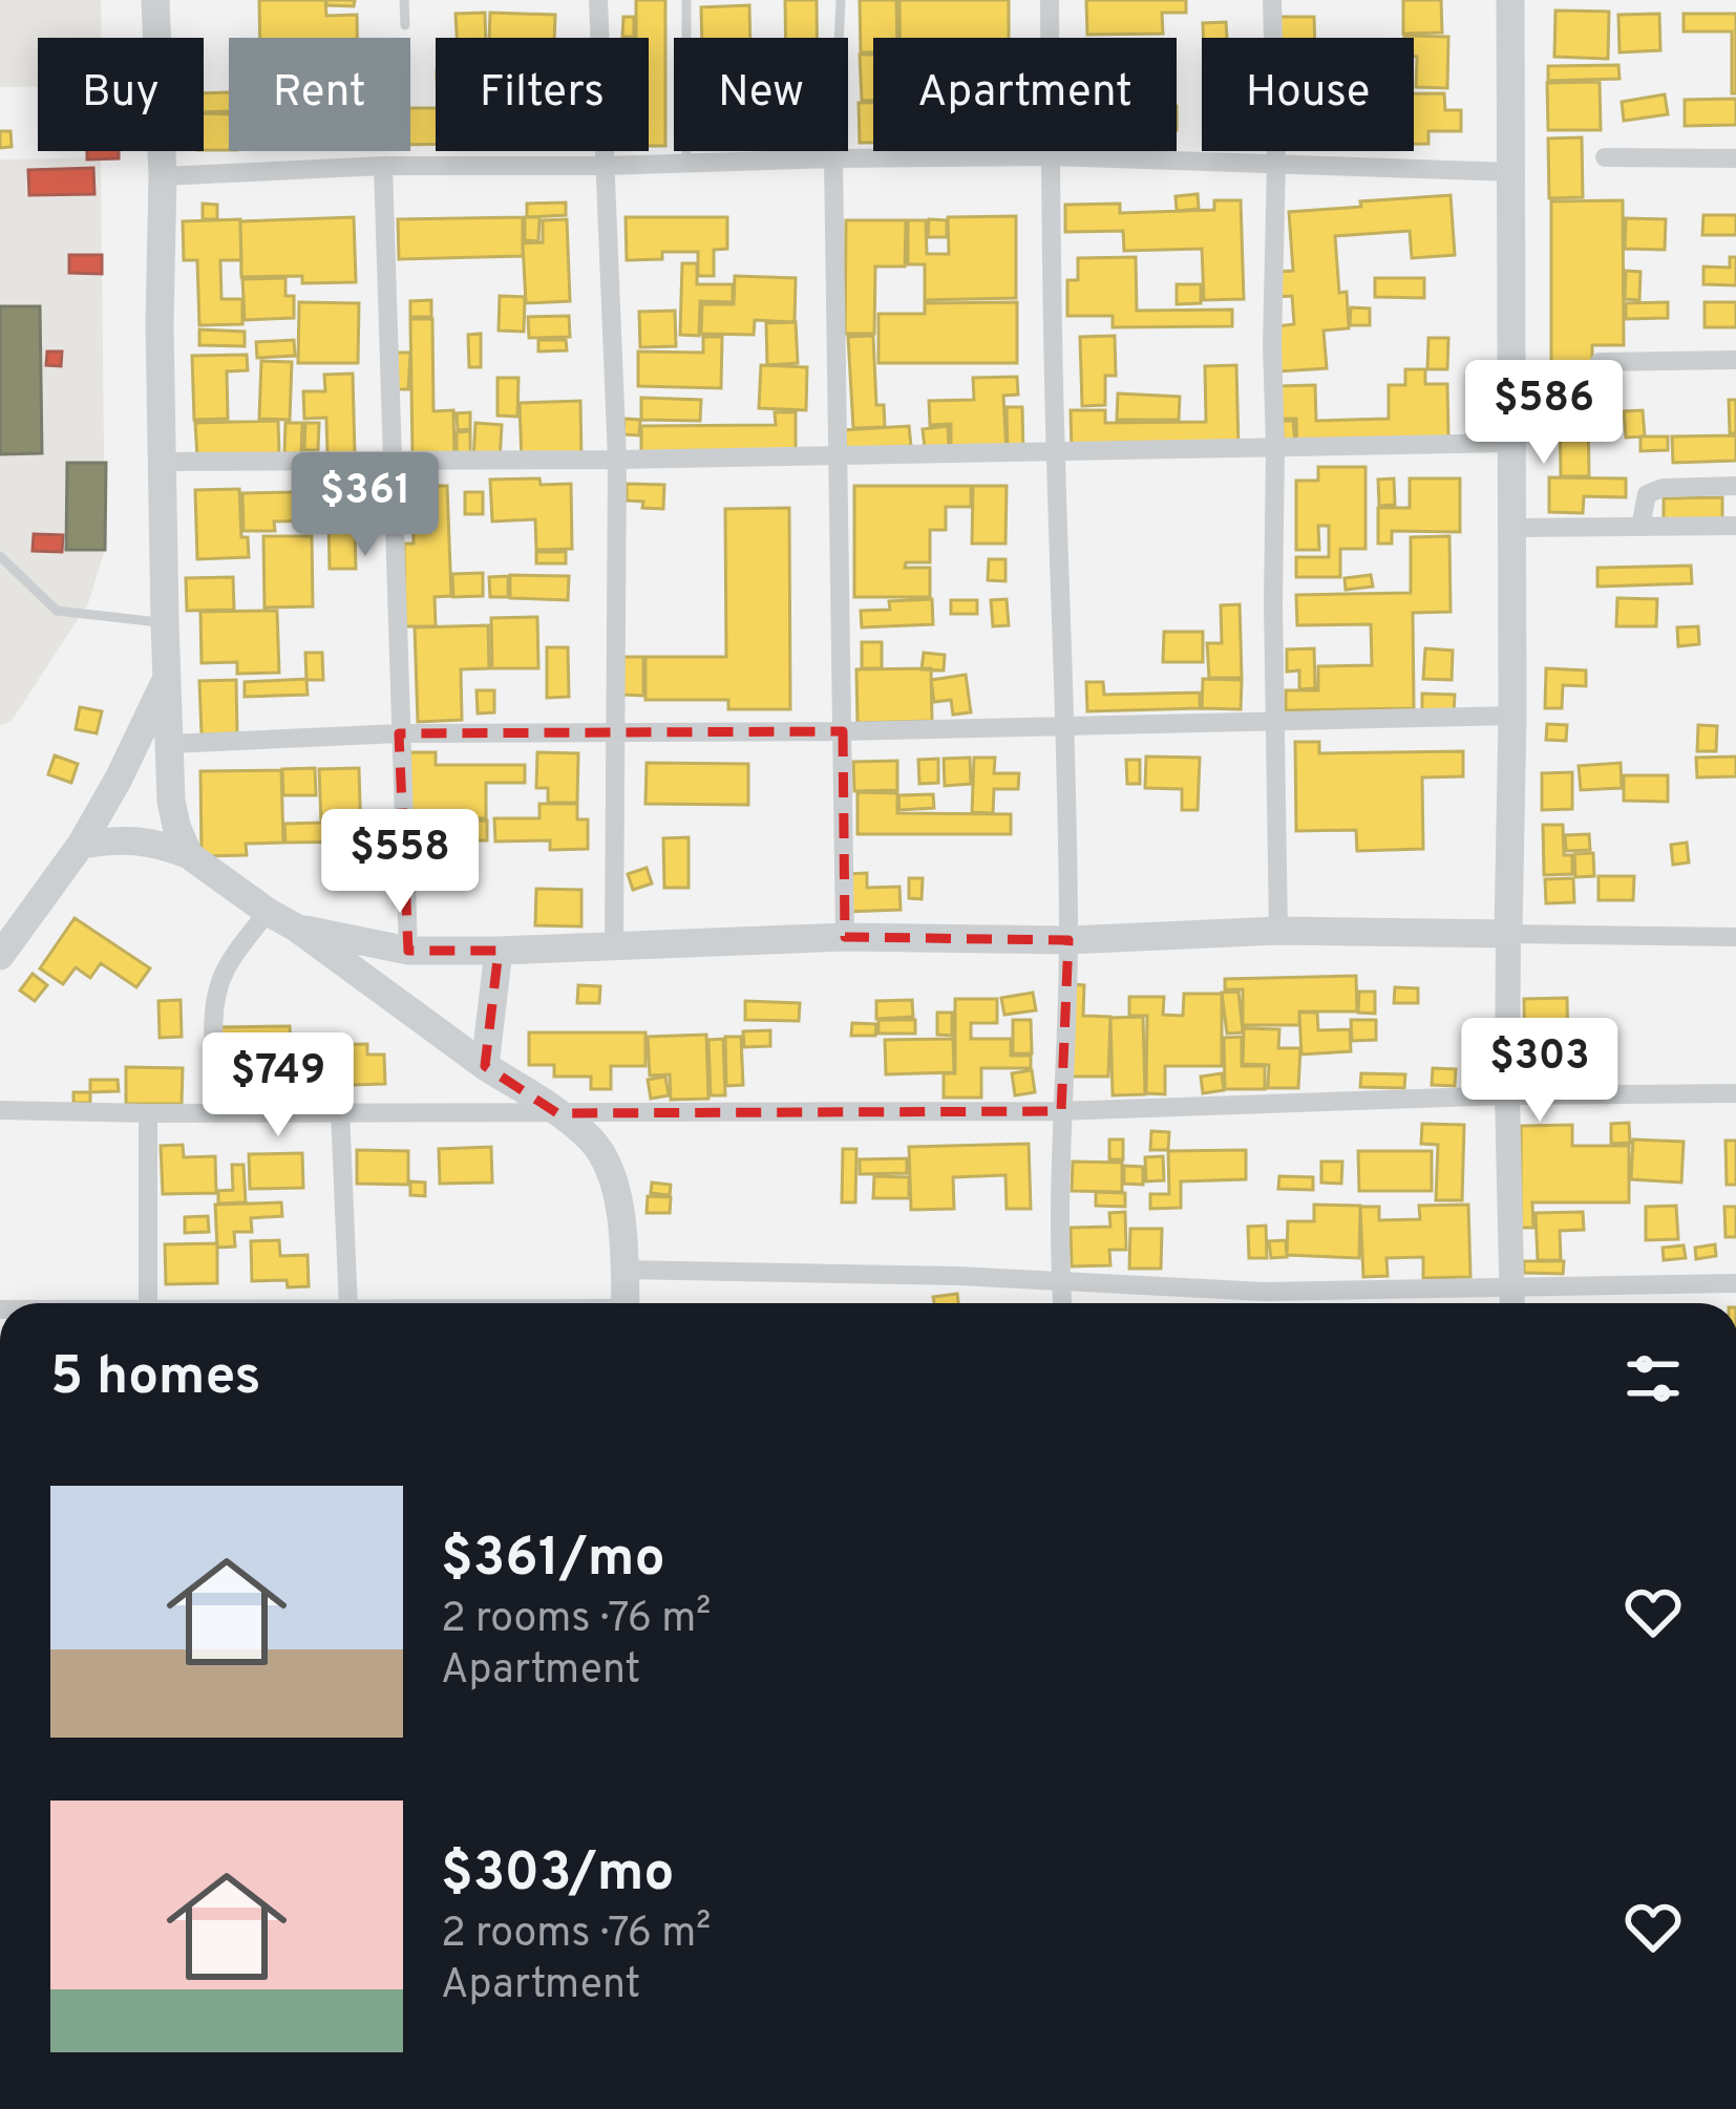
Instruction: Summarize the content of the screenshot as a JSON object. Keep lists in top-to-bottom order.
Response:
{
  "page": {
    "chip": [
      "Buy",
      "Rent",
      "Filters",
      "New",
      "Apartment",
      "House"
    ],
    "price": [
      "$586",
      "$361",
      "$558",
      "$303",
      "$749"
    ],
    "heading": "5 homes",
    "list": [
      {
        "name": "$361/mo",
        "note": "2 rooms · 76 m² · Apartment"
      },
      {
        "name": "$303/mo",
        "note": "2 rooms · 76 m² · Apartment"
      }
    ]
  }
}
